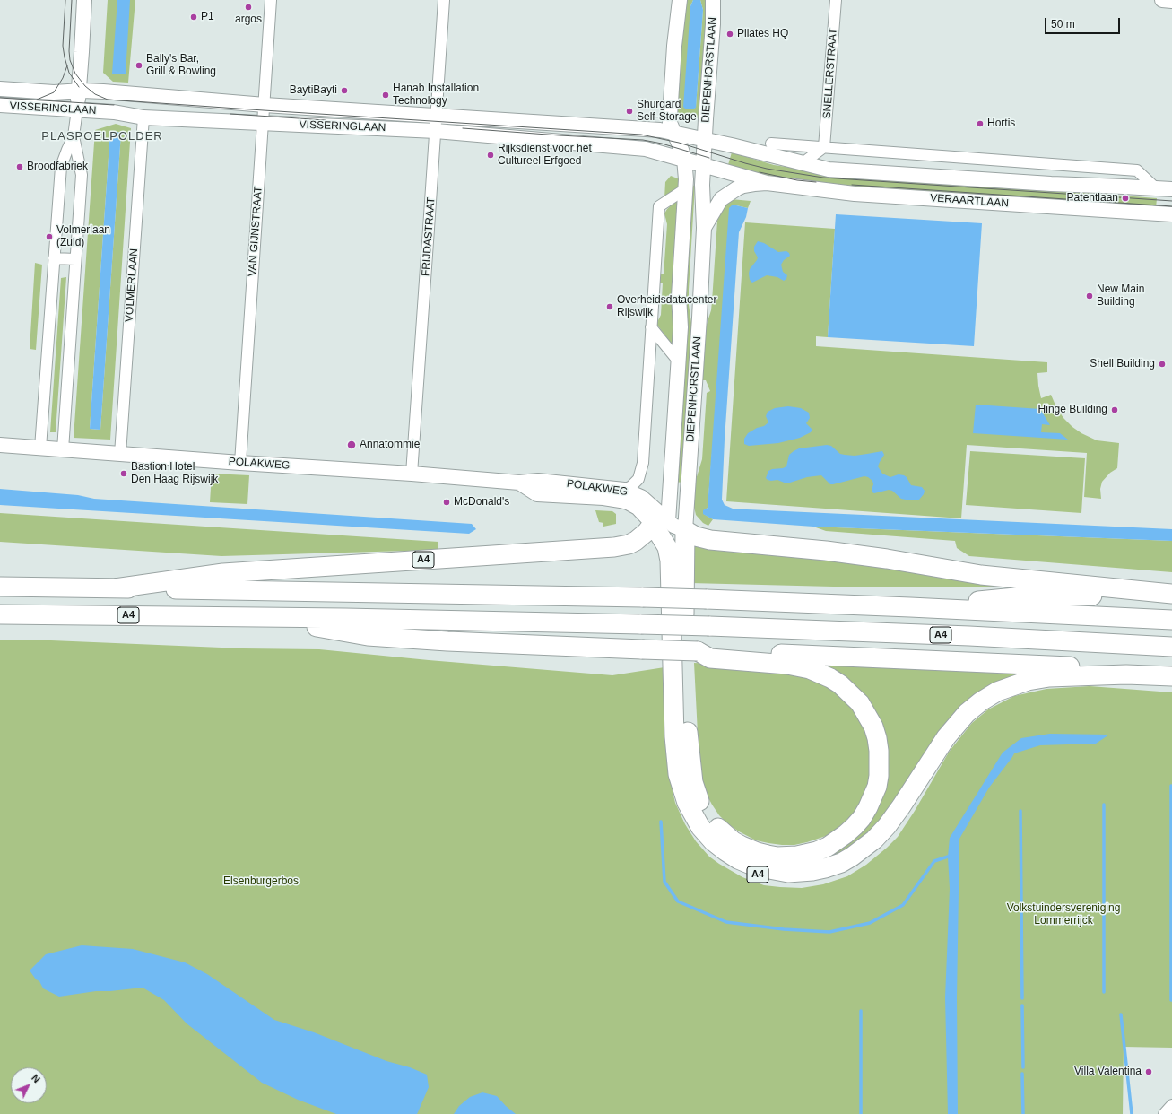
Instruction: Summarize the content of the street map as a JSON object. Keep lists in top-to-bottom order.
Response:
{
  "streets": {
    "highway": ["A4"],
    "street": [
      "DIEPENHORSTLAAN",
      "SNELLERSTRAAT",
      "VISSERINGLAAN",
      "VERAARTLAAN",
      "VAN GIJNSTRAAT",
      "FRIJDASTRAAT",
      "VOLMERLAAN",
      "POLAKWEG"
    ]
  },
  "crossings": [
    ["DIEPENHORSTLAAN", "VISSERINGLAAN"],
    ["DIEPENHORSTLAAN", "VERAARTLAAN"],
    ["DIEPENHORSTLAAN", "POLAKWEG"],
    ["DIEPENHORSTLAAN", "A4"],
    ["VISSERINGLAAN", "VERAARTLAAN"],
    ["VISSERINGLAAN", "VAN GIJNSTRAAT"],
    ["VISSERINGLAAN", "FRIJDASTRAAT"],
    ["VISSERINGLAAN", "VOLMERLAAN"],
    ["VAN GIJNSTRAAT", "POLAKWEG"],
    ["FRIJDASTRAAT", "POLAKWEG"],
    ["VOLMERLAAN", "POLAKWEG"],
    ["POLAKWEG", "A4"]
  ],
  "districts": ["PLASPOELPOLDER"],
  "parks": ["Elsenburgerbos", "Volkstuindersvereniging Lommerrijck"],
  "places": [
    "argos",
    "P1",
    "Pilates HQ",
    "Bally's Bar, Grill & Bowling",
    "BaytiBayti",
    "Hanab Installation Technology",
    "Shurgard Self-Storage",
    "Hortis",
    "Rijksdienst voor het Cultureel Erfgoed",
    "Broodfabriek",
    "Patentlaan",
    "Volmerlaan (Zuid)",
    "New Main Building",
    "Overheidsdatacenter Rijswijk",
    "Shell Building",
    "Hinge Building",
    "Annatommie",
    "Bastion Hotel Den Haag Rijswijk",
    "McDonald's",
    "Villa Valentina"
  ],
  "scale_bar": "50 m",
  "north": "top right"
}
